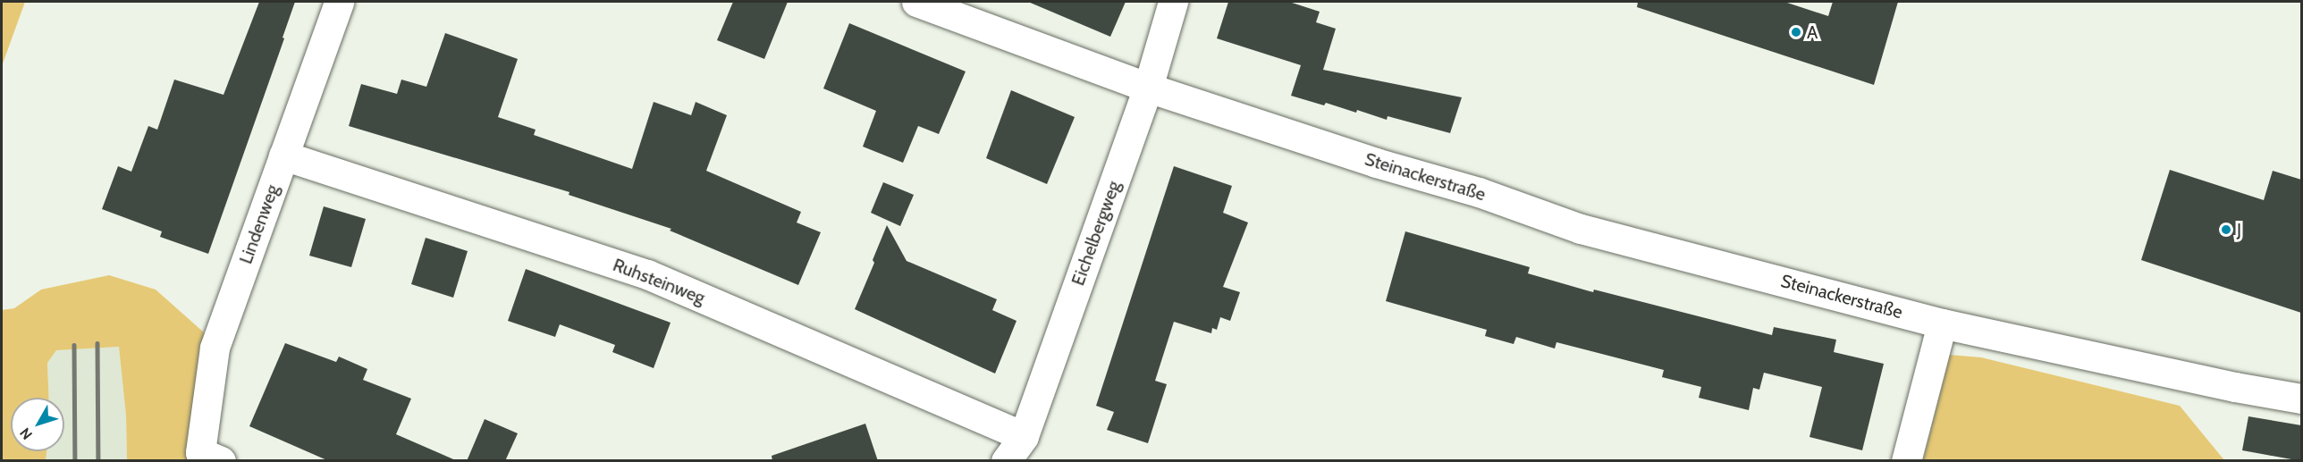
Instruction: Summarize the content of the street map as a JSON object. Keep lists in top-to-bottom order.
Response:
{
  "streets": {
    "street": [
      "Steinackerstraße",
      "Lindenweg",
      "Eichelbergweg",
      "Ruhsteinweg"
    ]
  },
  "crossings": [
    ["Steinackerstraße", "Eichelbergweg"],
    ["Lindenweg", "Ruhsteinweg"],
    ["Eichelbergweg", "Ruhsteinweg"]
  ],
  "places": ["A", "J"],
  "north": "bottom left"
}
